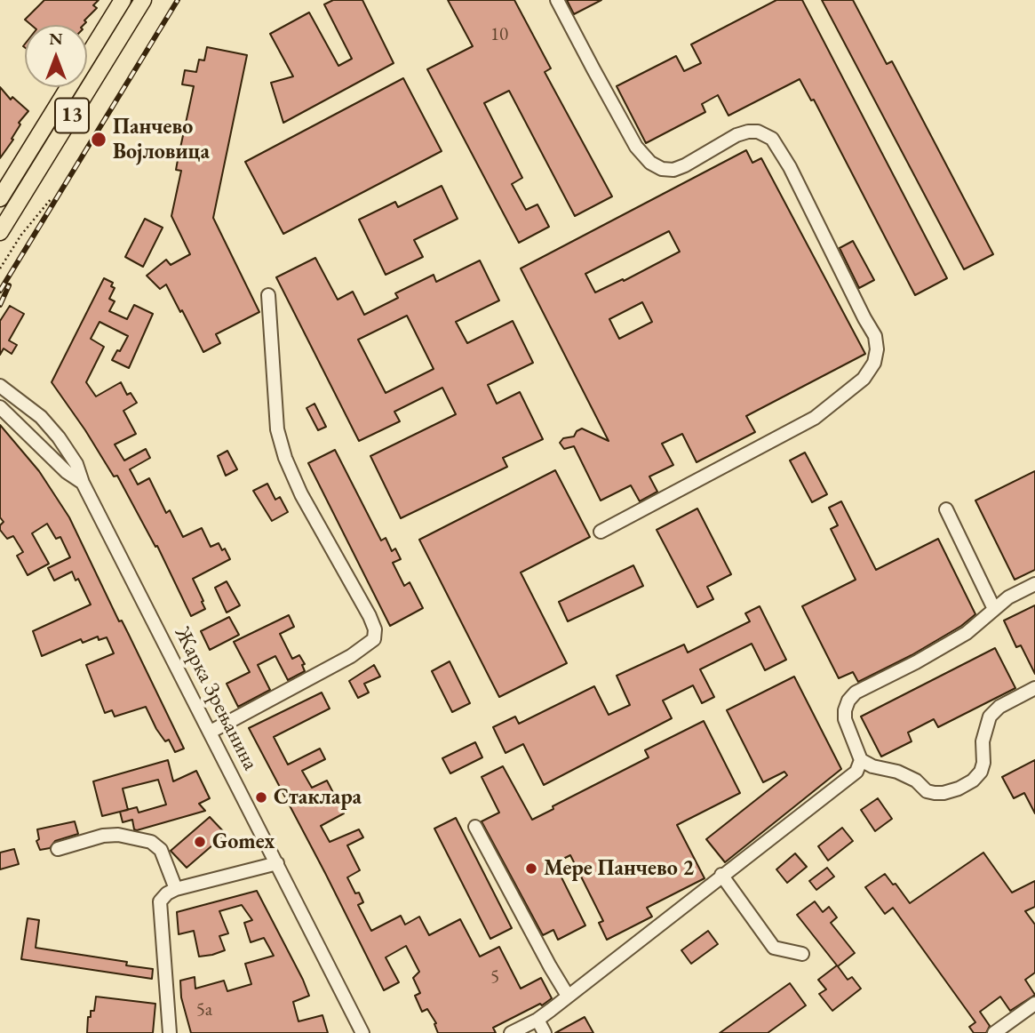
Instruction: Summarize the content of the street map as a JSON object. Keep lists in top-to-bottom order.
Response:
{
  "streets": {
    "main road": ["13"],
    "street": ["Жарка Зрењанина"]
  },
  "places": [
    "Панчево Војловица",
    "Стаклара",
    "Gomex",
    "Мере Панчево 2"
  ],
  "house_numbers": ["10", "5", "5a"],
  "north": "top"
}
